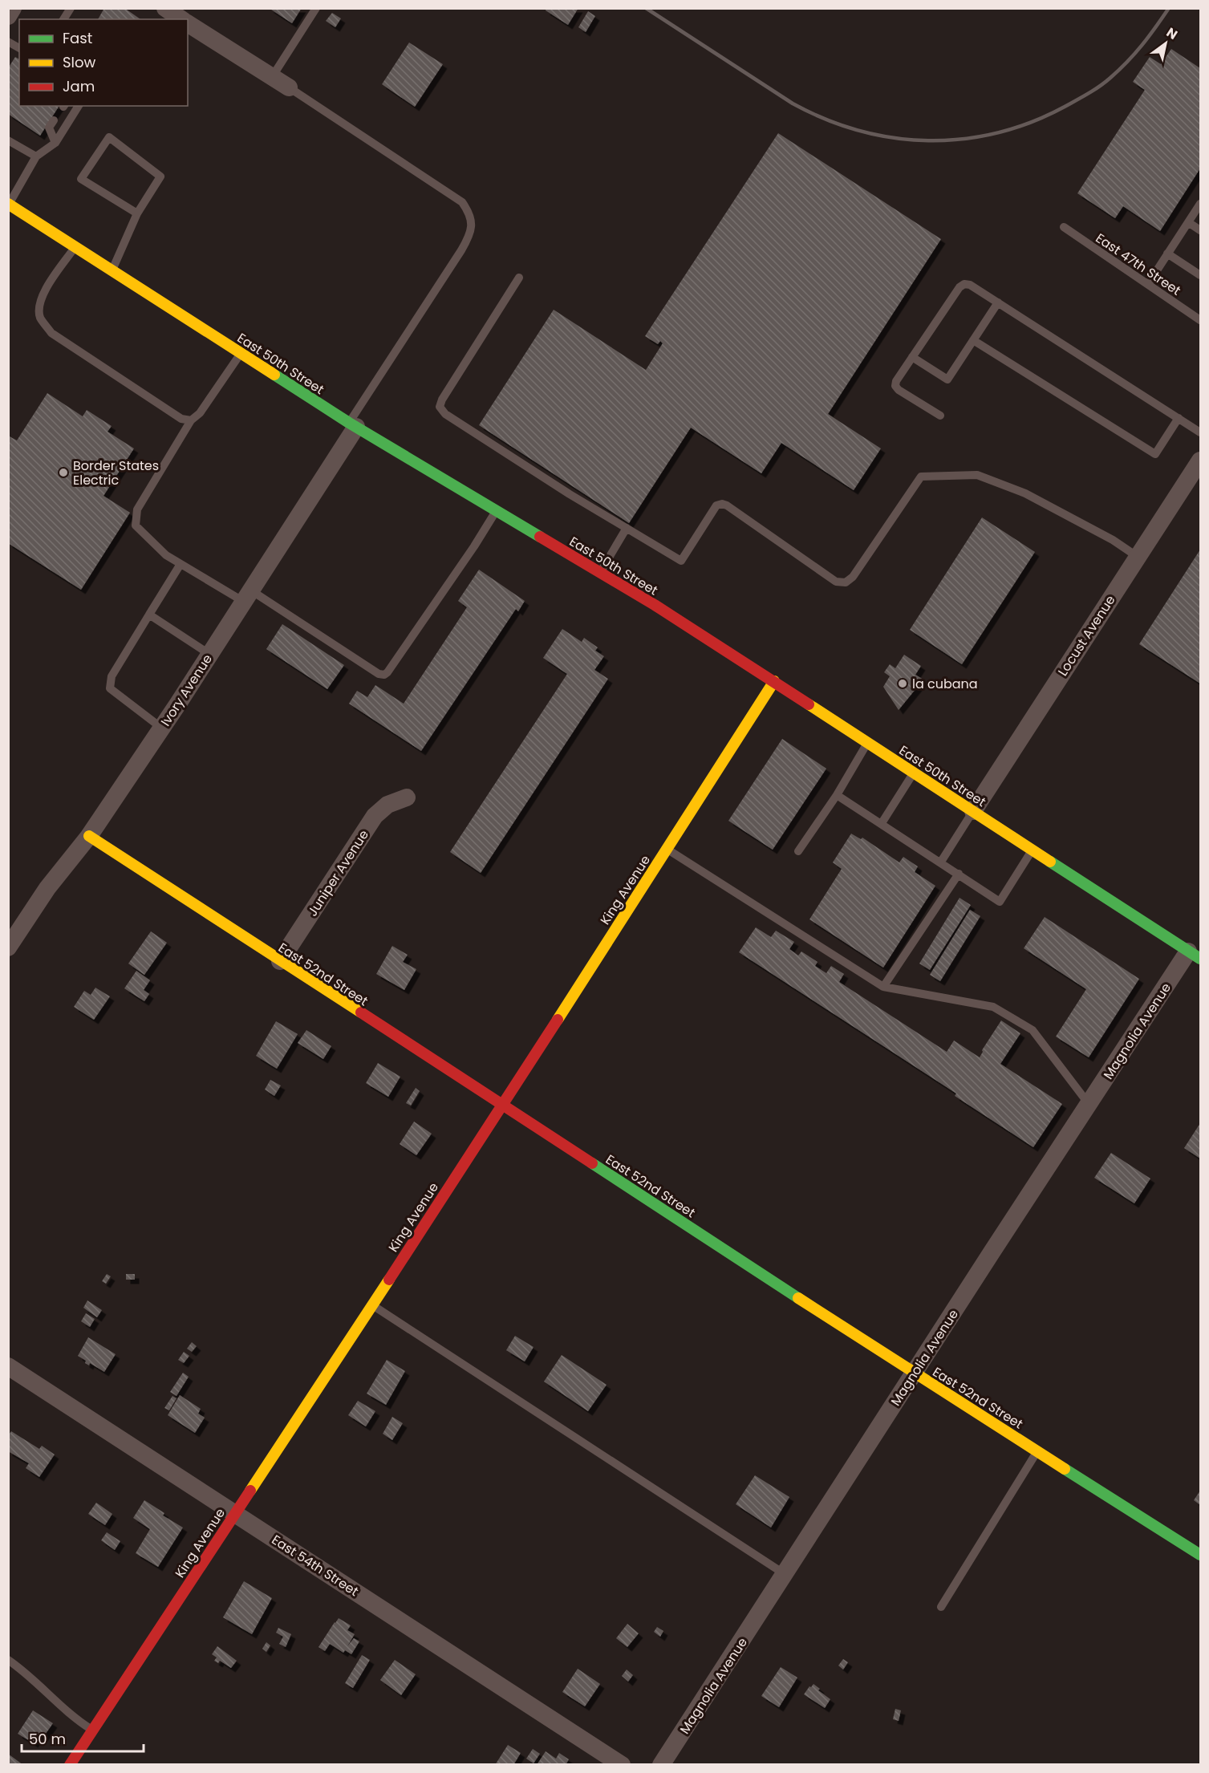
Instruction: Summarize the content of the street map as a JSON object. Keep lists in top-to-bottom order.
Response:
{
  "streets": {
    "street": [
      "East 50th Street",
      "Locust Avenue",
      "Ivory Avenue",
      "Juniper Avenue",
      "King Avenue",
      "East 52nd Street",
      "Magnolia Avenue",
      "East 54th Street"
    ],
    "lane": ["East 47th Street"]
  },
  "crossings": [
    ["East 50th Street", "Locust Avenue"],
    ["East 50th Street", "Ivory Avenue"],
    ["East 50th Street", "King Avenue"],
    ["East 50th Street", "Magnolia Avenue"],
    ["Ivory Avenue", "East 52nd Street"],
    ["Juniper Avenue", "East 52nd Street"],
    ["King Avenue", "East 52nd Street"],
    ["King Avenue", "East 54th Street"],
    ["East 52nd Street", "Magnolia Avenue"]
  ],
  "places": ["Border States Electric", "la cubana"],
  "legend": ["Fast", "Slow", "Jam"],
  "scale_bar": "50 m",
  "north": "top right"
}
